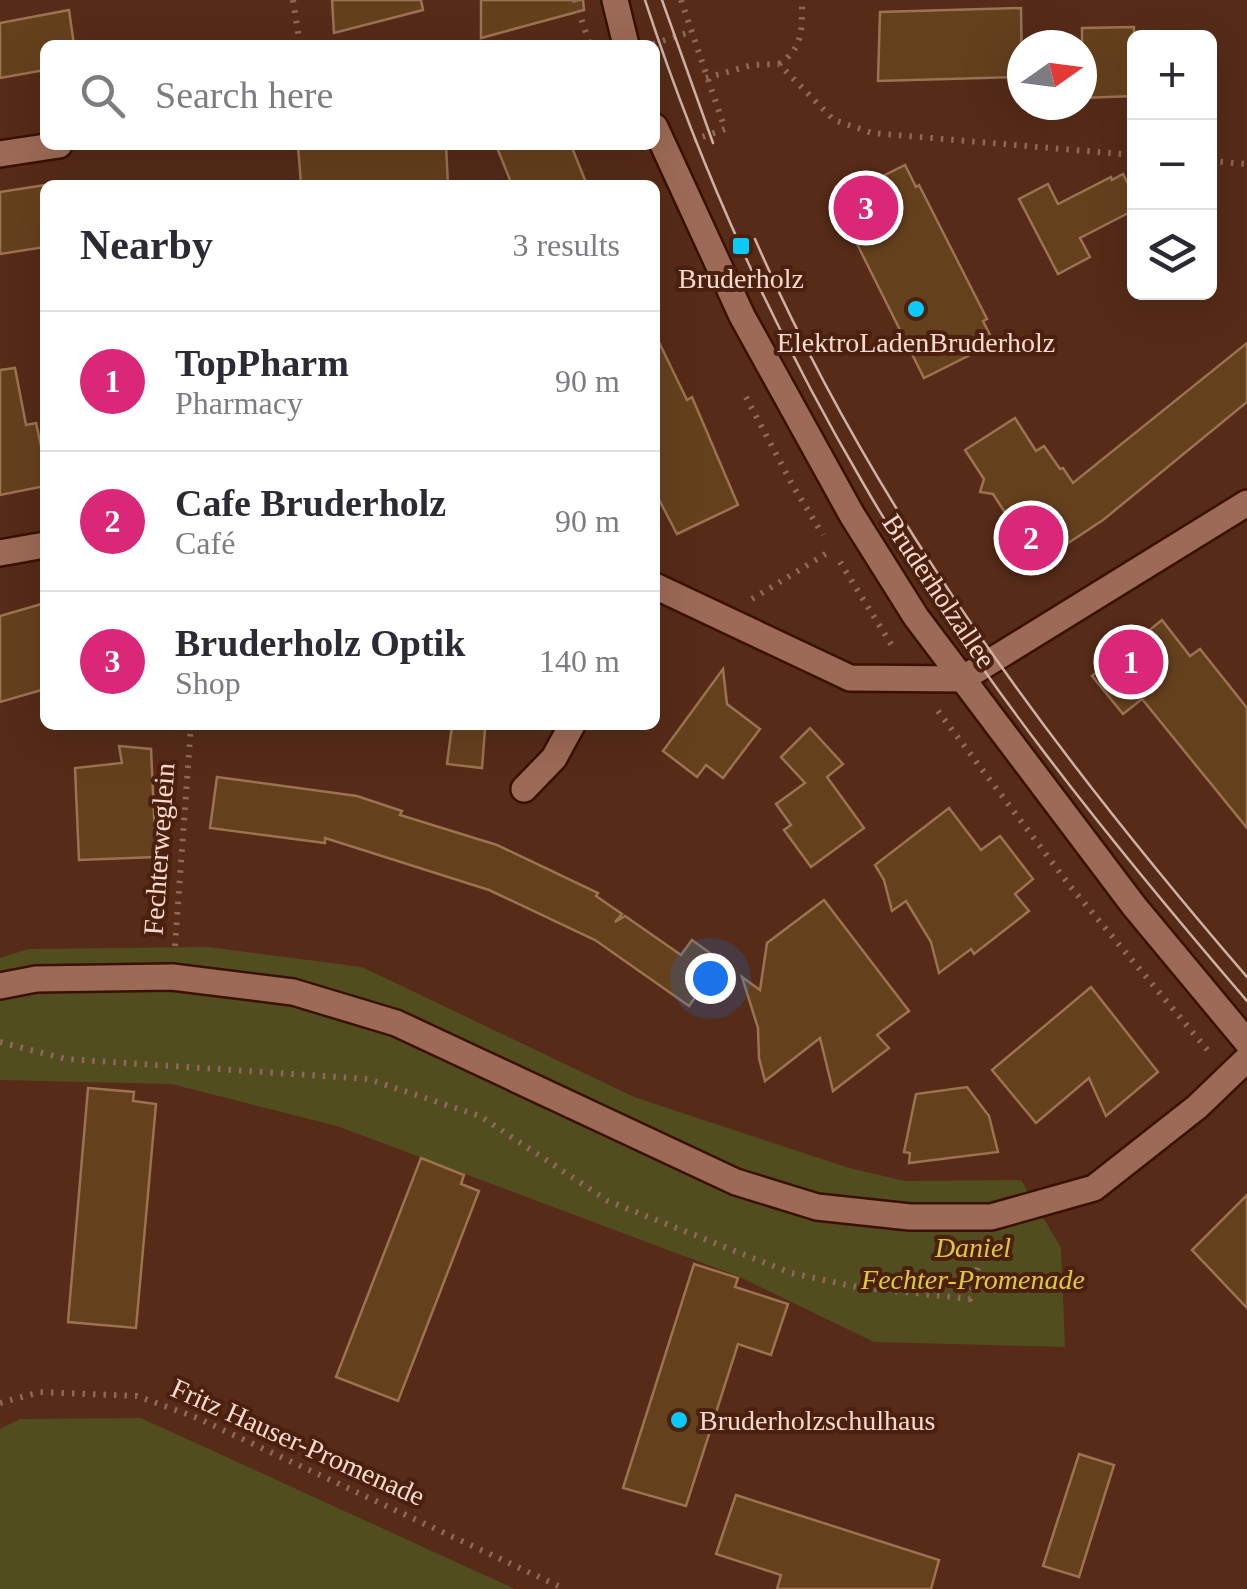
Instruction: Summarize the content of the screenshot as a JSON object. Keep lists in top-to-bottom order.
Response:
{
  "streets": {
    "street": ["Bruderholzallee"],
    "path": ["Fechterweglein", "Fritz Hauser-Promenade"]
  },
  "parks": ["Daniel Fechter-Promenade"],
  "places": {
    "transit": ["Bruderholz"],
    "other": ["ElektroLadenBruderholz", "Bruderholzschulhaus"]
  },
  "north": "right",
  "page": {
    "map_buttons": ["+", "−"],
    "search": "Search here",
    "pins": ["3", "2", "1"],
    "heading": ["Nearby", "3 results"],
    "list": [
      {
        "mark": "1",
        "name": "TopPharm",
        "note": "Pharmacy",
        "value": "90 m"
      },
      {
        "mark": "2",
        "name": "Cafe Bruderholz",
        "note": "Café",
        "value": "90 m"
      },
      {
        "mark": "3",
        "name": "Bruderholz Optik",
        "note": "Shop",
        "value": "140 m"
      }
    ]
  }
}
